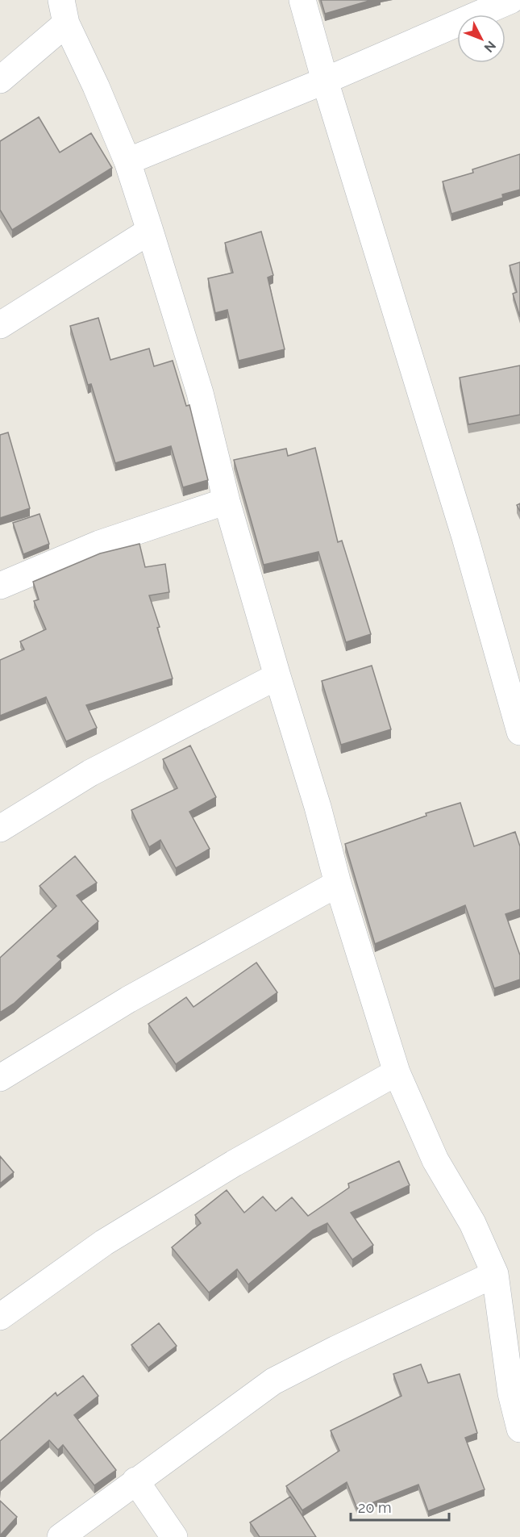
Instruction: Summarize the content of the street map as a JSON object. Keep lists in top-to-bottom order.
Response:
{
  "scale_bar": "20 m",
  "north": "bottom right"
}
